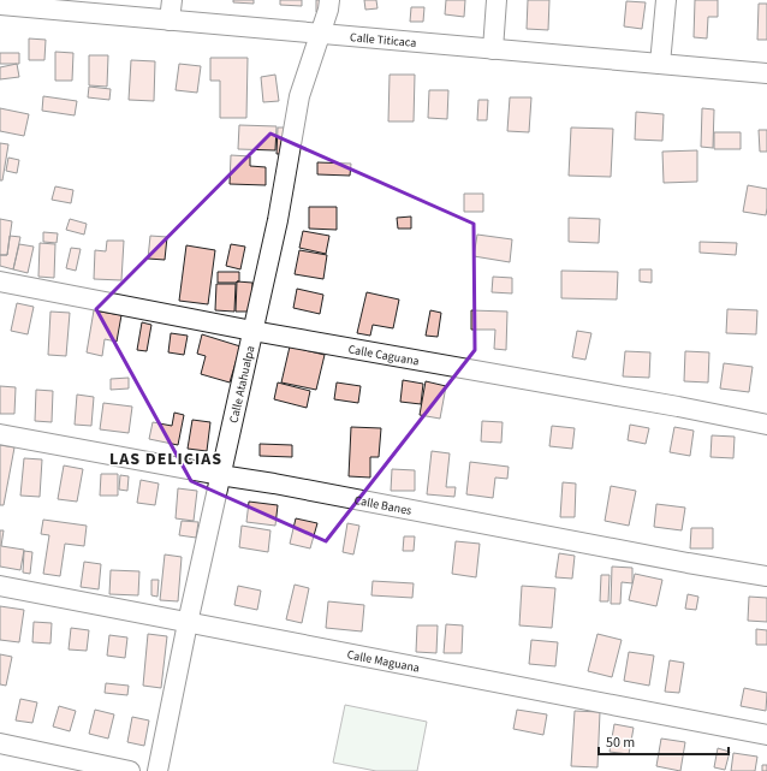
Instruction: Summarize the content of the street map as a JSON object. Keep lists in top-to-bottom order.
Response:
{
  "streets": {
    "street": [
      "Calle Titicaca",
      "Calle Caguana",
      "Calle Atahualpa",
      "Calle Banes",
      "Calle Maguana"
    ]
  },
  "crossings": [
    ["Calle Titicaca", "Calle Atahualpa"],
    ["Calle Caguana", "Calle Atahualpa"],
    ["Calle Atahualpa", "Calle Banes"],
    ["Calle Atahualpa", "Calle Maguana"]
  ],
  "districts": ["LAS DELICIAS"],
  "scale_bar": "50 m"
}
